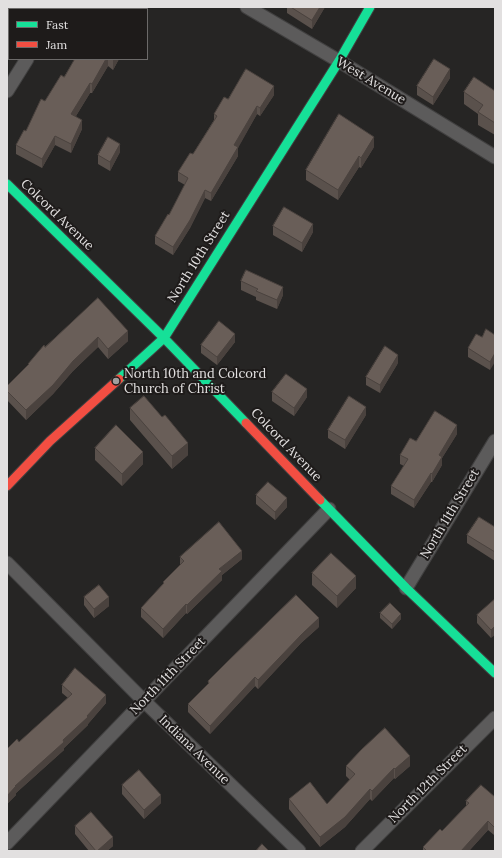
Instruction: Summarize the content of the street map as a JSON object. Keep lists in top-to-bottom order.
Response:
{
  "streets": {
    "street": [
      "West Avenue",
      "Colcord Avenue",
      "North 10th Street",
      "North 11th Street",
      "Indiana Avenue",
      "North 12th Street"
    ]
  },
  "crossings": [
    ["West Avenue", "North 10th Street"],
    ["Colcord Avenue", "North 10th Street"],
    ["Colcord Avenue", "North 11th Street"],
    ["North 11th Street", "Indiana Avenue"]
  ],
  "places": ["North 10th and Colcord Church of Christ"],
  "legend": ["Fast", "Jam"]
}
